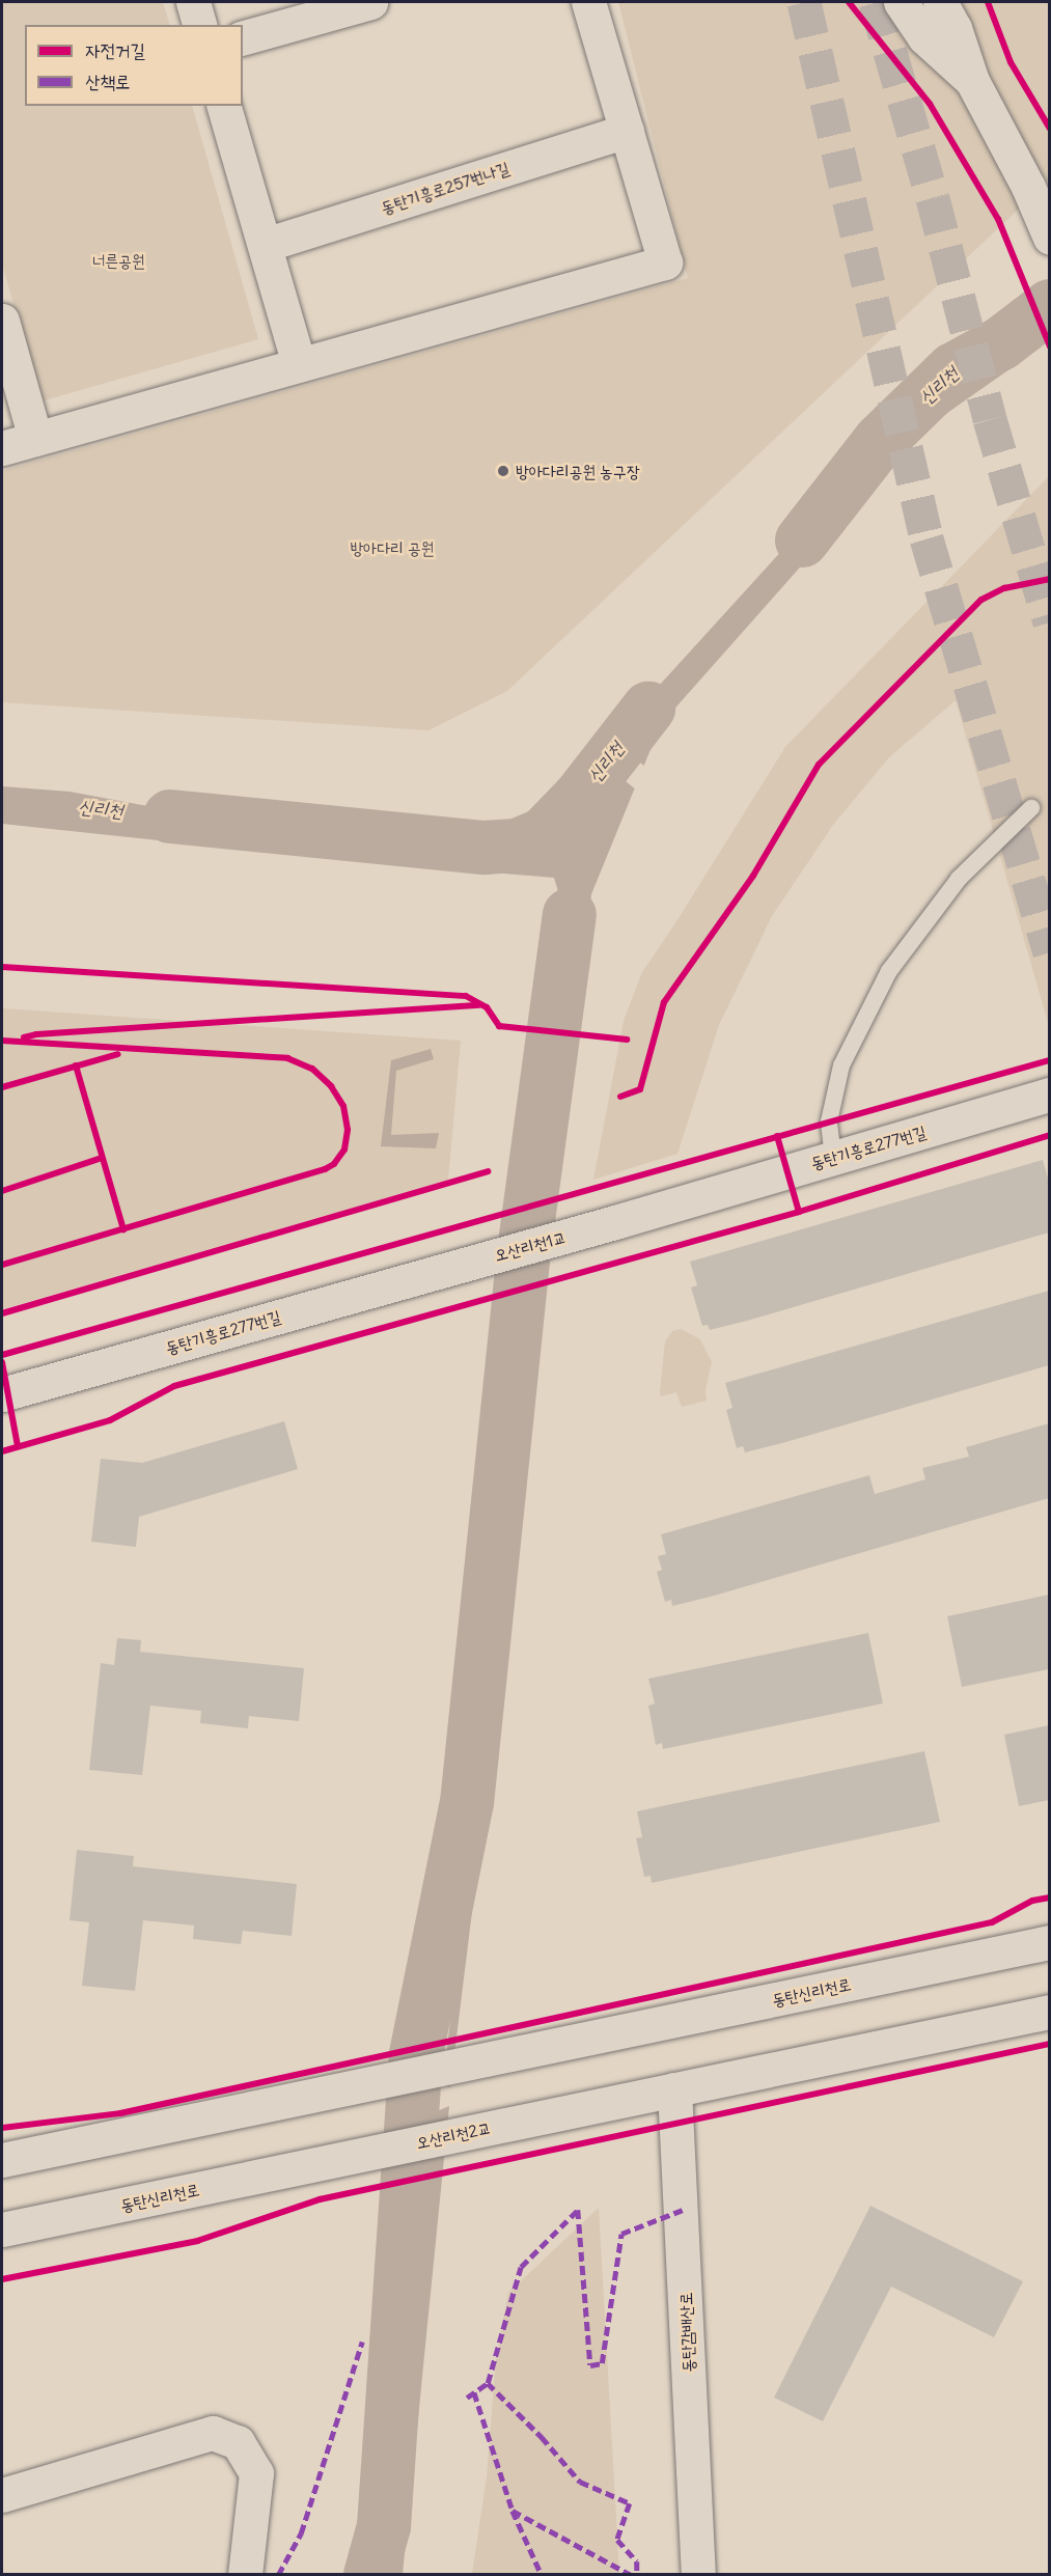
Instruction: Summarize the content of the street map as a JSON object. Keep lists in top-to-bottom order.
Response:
{
  "streets": {
    "street": [
      "동탄기흥로257번나길",
      "동탄기흥로277번길",
      "오산리천1교",
      "동탄신리천로",
      "오산리천2교",
      "동탄감배산로"
    ]
  },
  "crossings": [
    ["동탄기흥로277번길", "오산리천1교"],
    ["동탄신리천로", "오산리천2교"],
    ["오산리천2교", "동탄감배산로"]
  ],
  "water": ["신리천"],
  "parks": ["너른공원", "방아다리 공원"],
  "places": ["방아다리공원 농구장"],
  "legend": ["자전거길", "산책로"]
}
